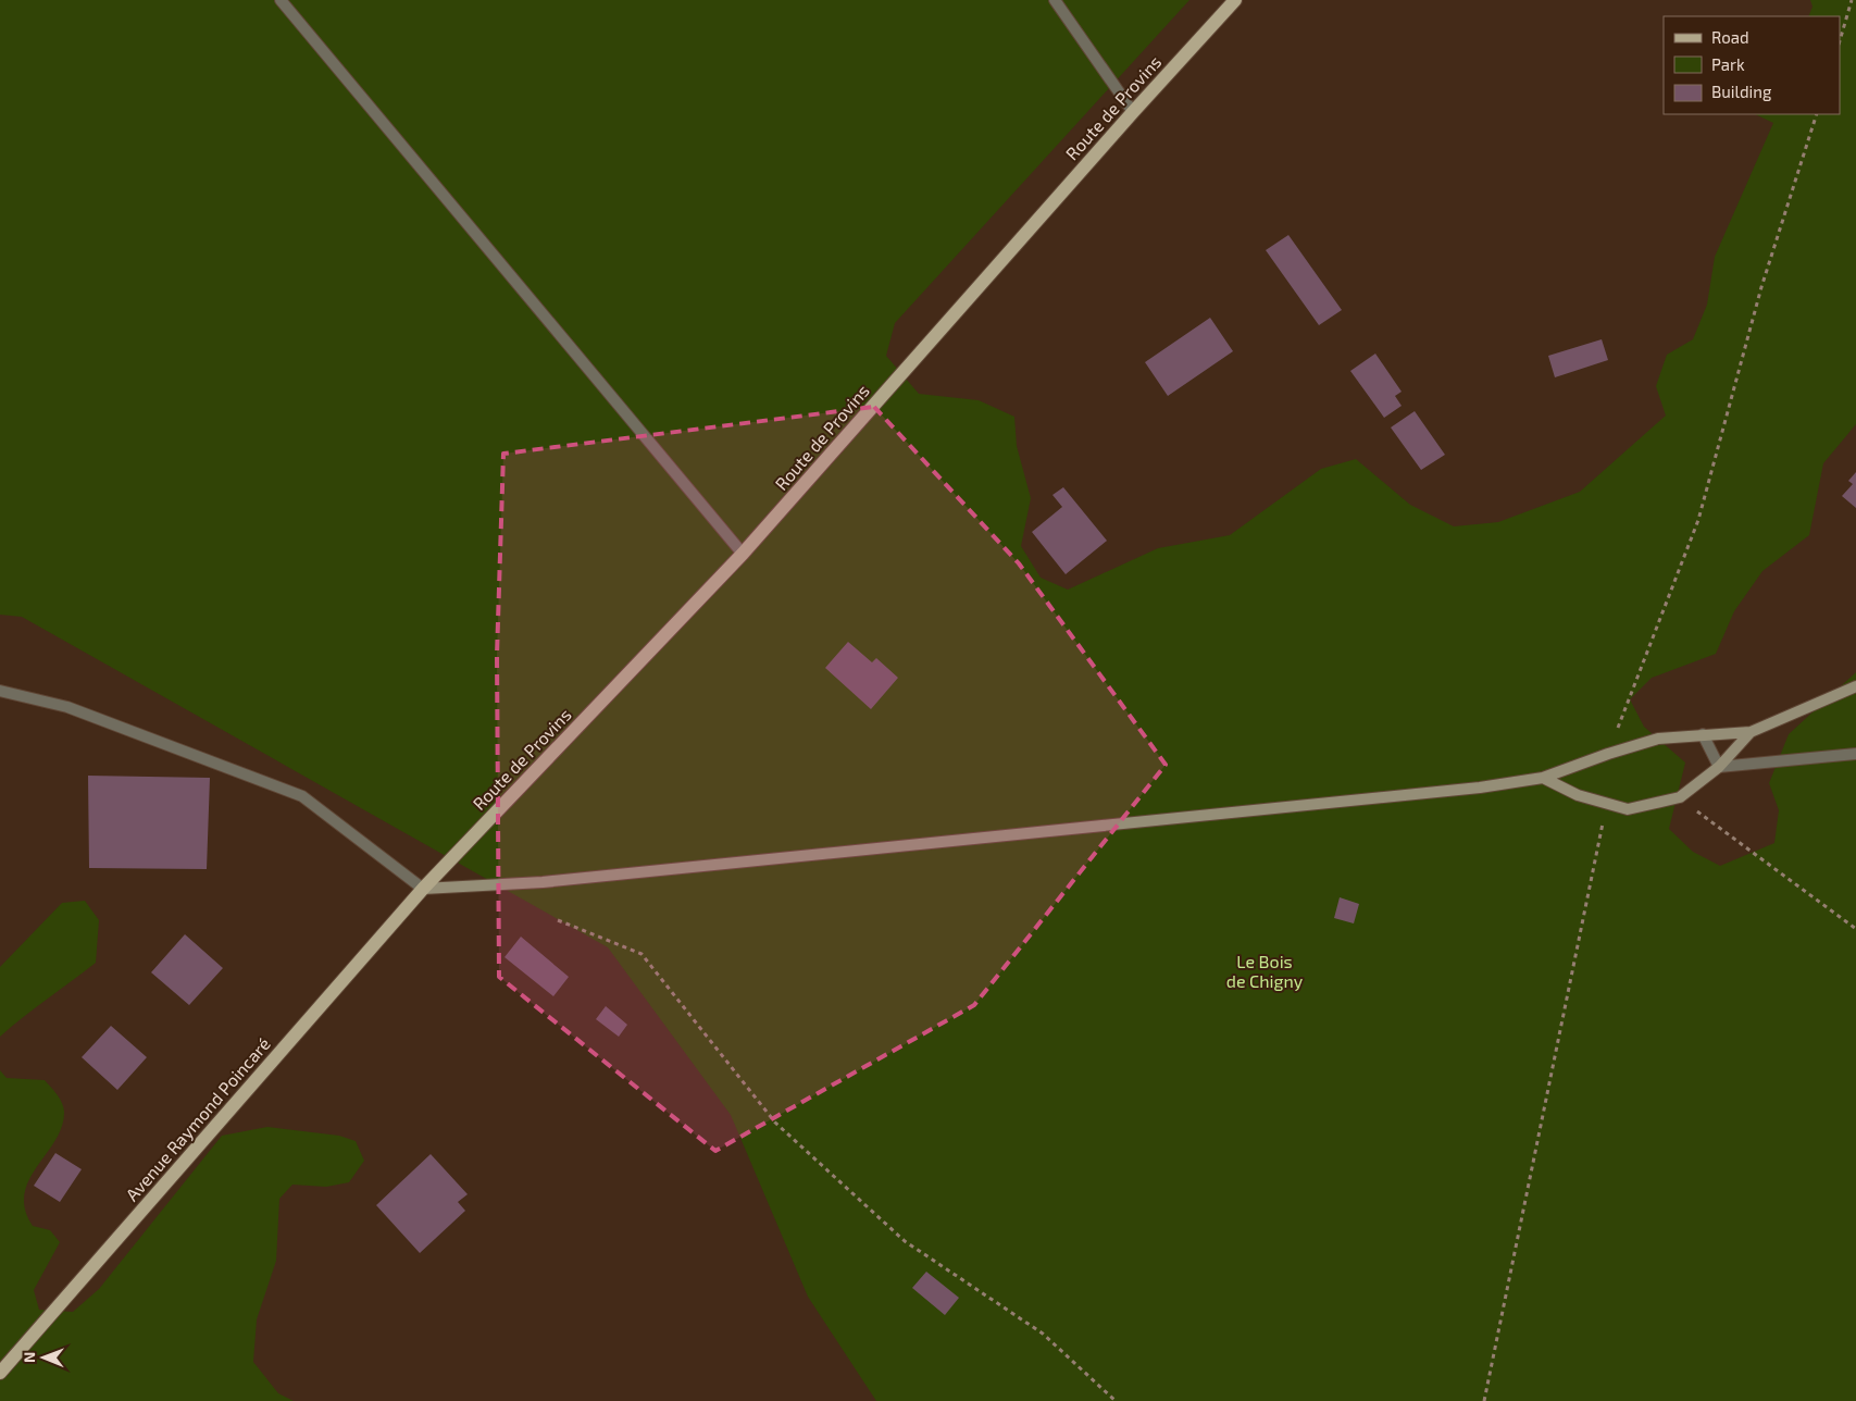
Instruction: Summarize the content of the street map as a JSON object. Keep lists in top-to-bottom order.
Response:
{
  "streets": {
    "main road": ["Route de Provins", "Avenue Raymond Poincaré"]
  },
  "crossings": [
    ["Route de Provins", "Avenue Raymond Poincaré"]
  ],
  "parks": ["Le Bois de Chigny"],
  "legend": ["Road", "Park", "Building"],
  "north": "left"
}
